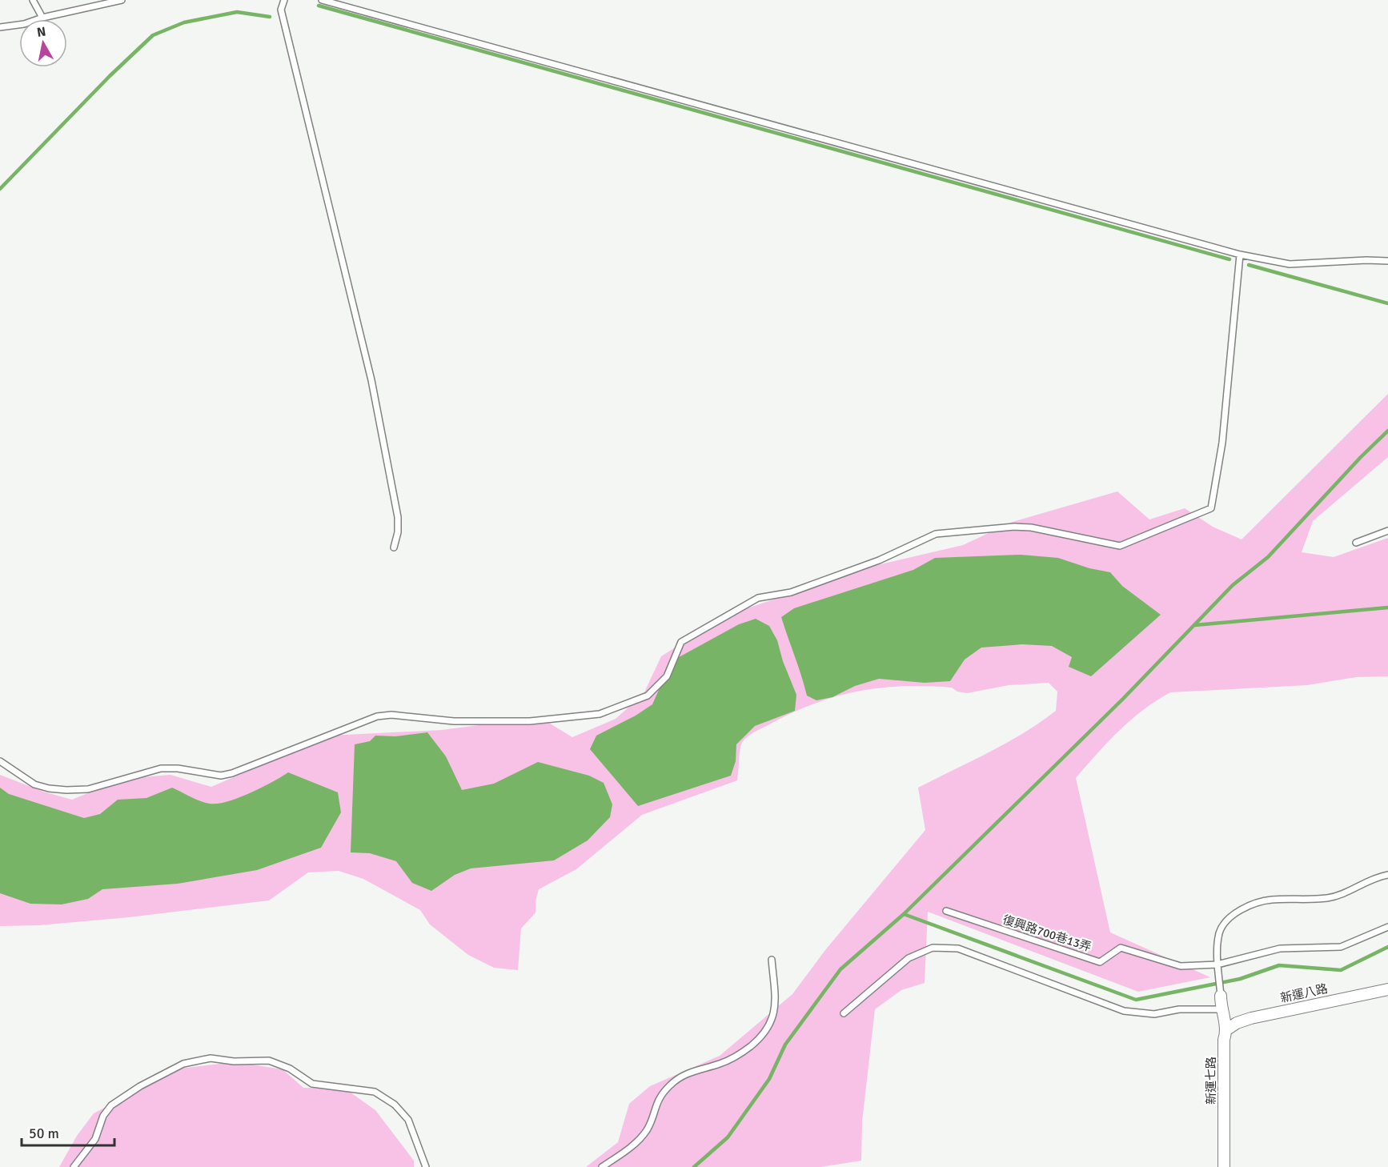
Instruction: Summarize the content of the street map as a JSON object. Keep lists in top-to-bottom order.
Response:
{
  "streets": {
    "street": ["新運八路", "新運七路"],
    "lane": ["復興路700巷13弄"]
  },
  "crossings": [
    ["新運八路", "新運七路"]
  ],
  "scale_bar": "50 m",
  "north": "top"
}
